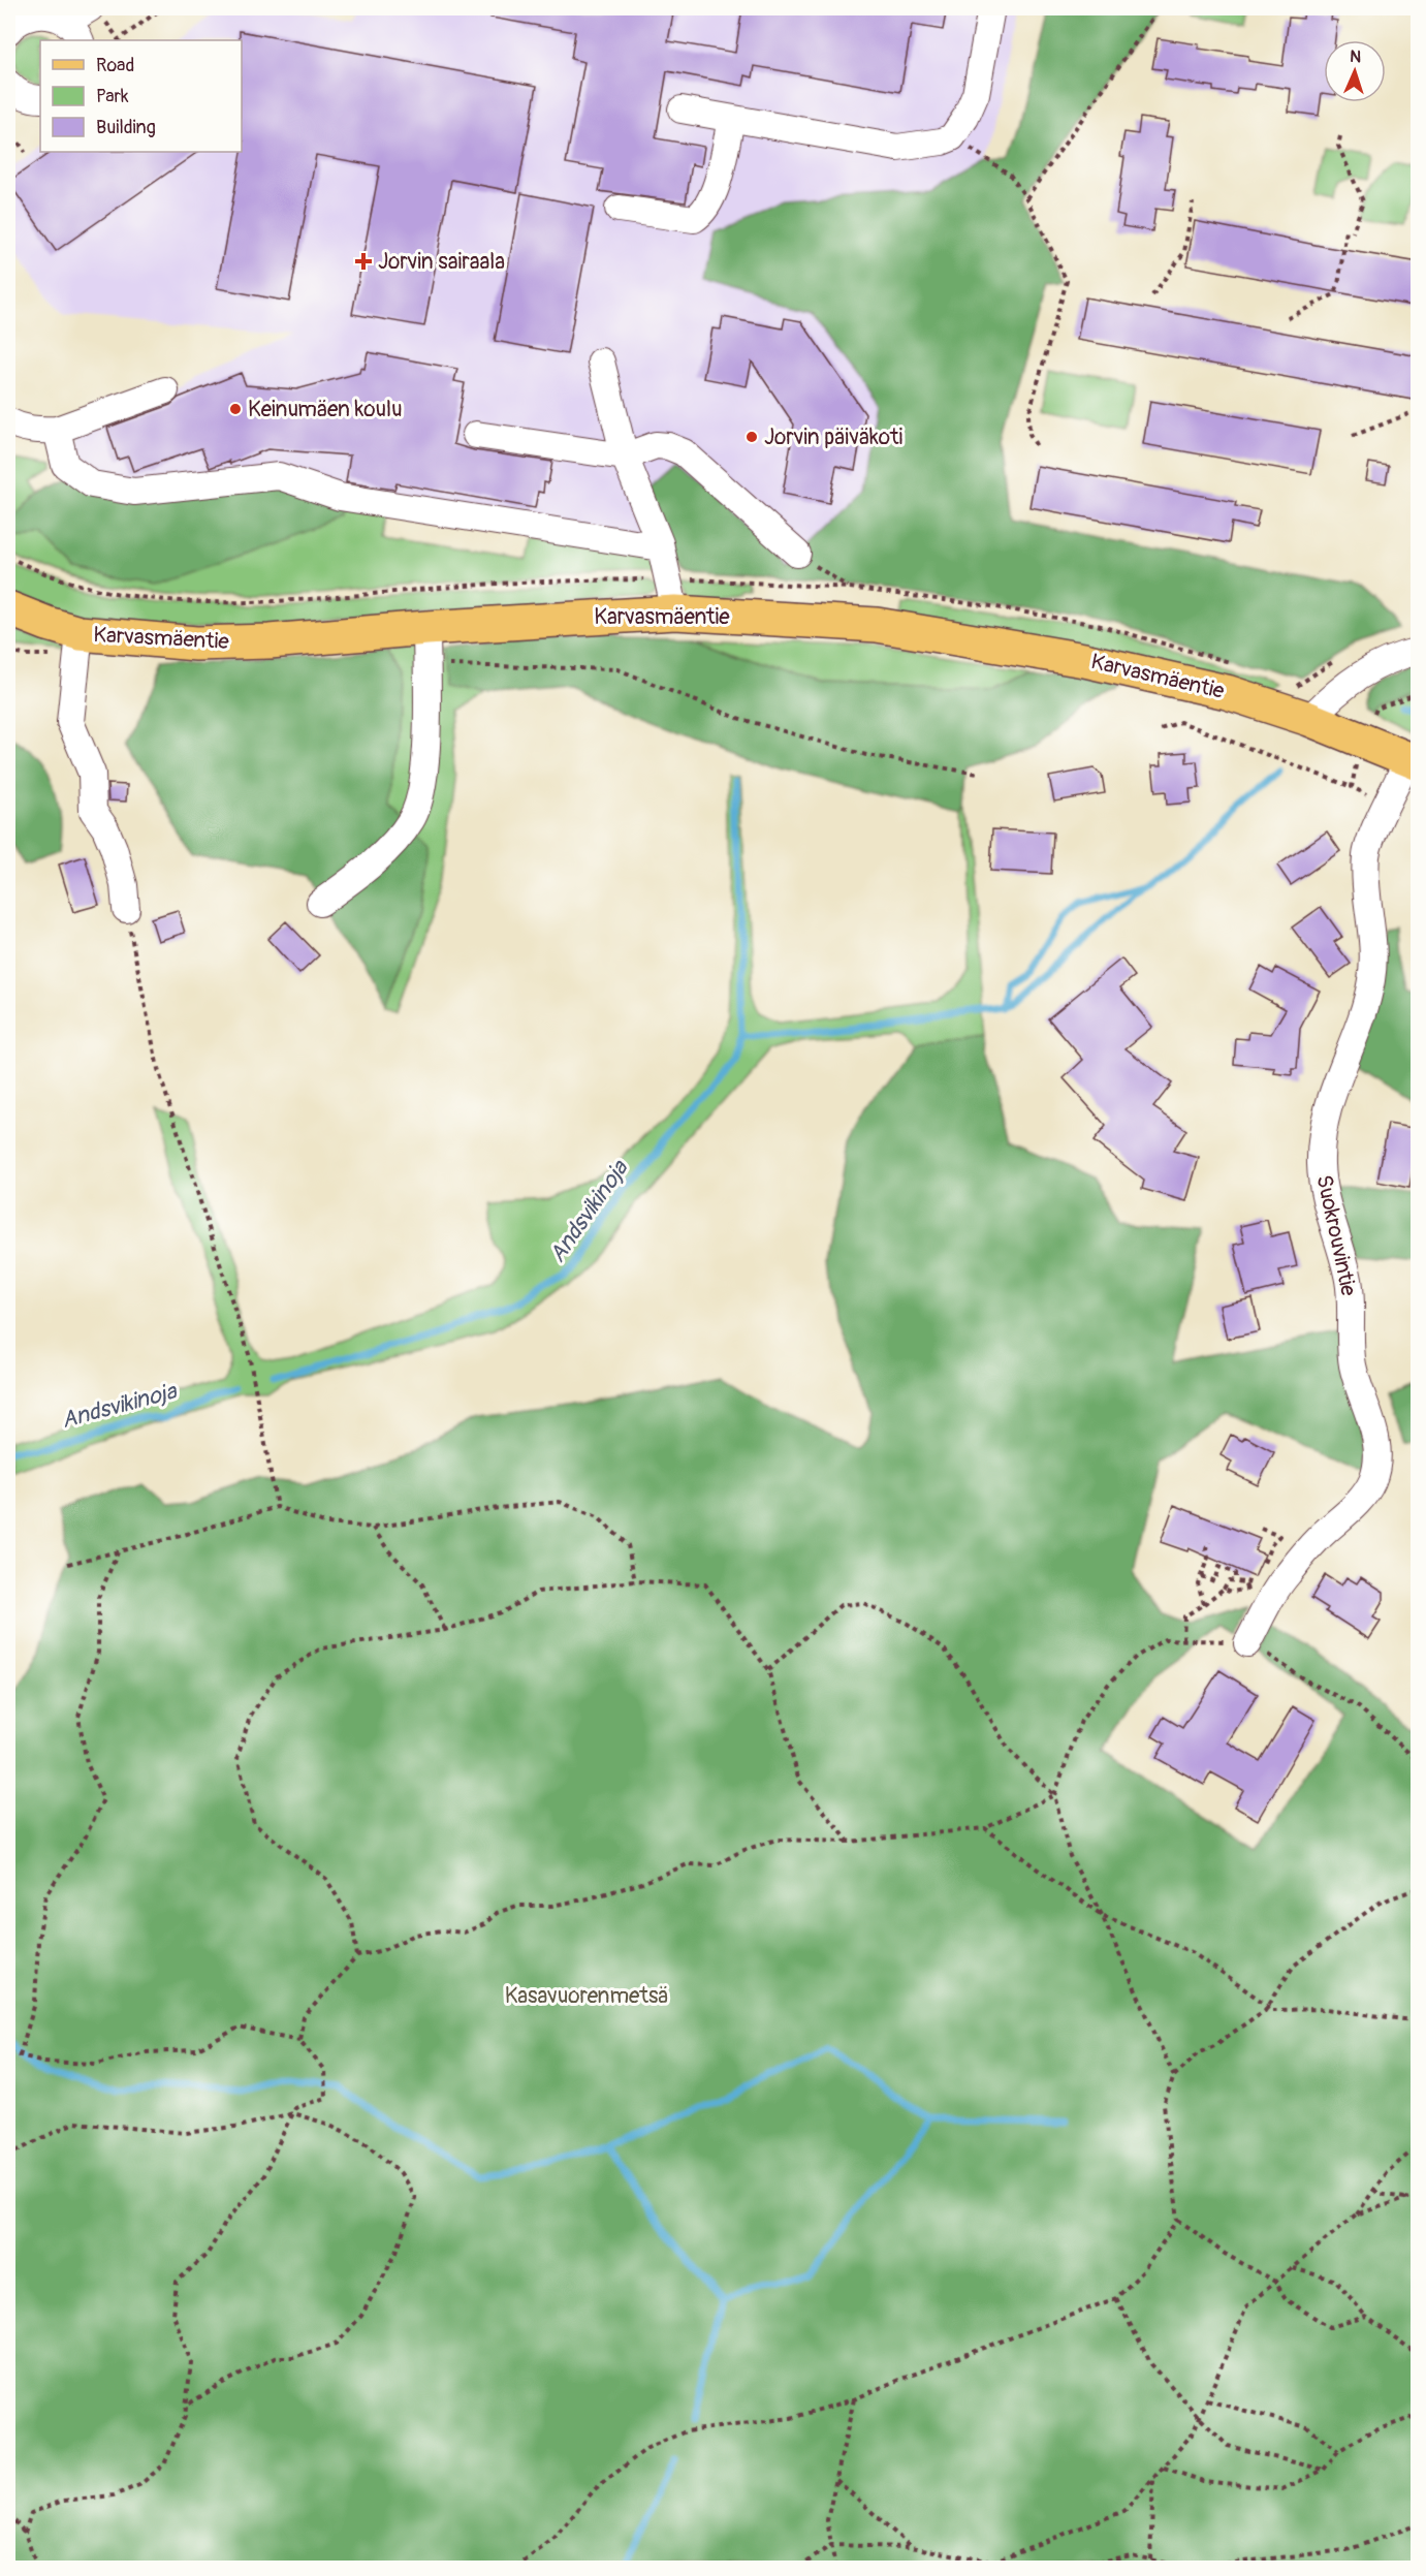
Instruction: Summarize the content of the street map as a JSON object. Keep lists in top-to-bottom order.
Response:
{
  "streets": {
    "main road": ["Karvasmäentie"],
    "street": ["Suokrouvintie"]
  },
  "crossings": [
    ["Karvasmäentie", "Suokrouvintie"]
  ],
  "water": ["Andsvikinoja"],
  "parks": ["Kasavuorenmetsä"],
  "places": {
    "health": ["Jorvin sairaala"],
    "other": ["Keinumäen koulu", "Jorvin päiväkoti"]
  },
  "legend": ["Road", "Park", "Building"],
  "north": "top"
}
